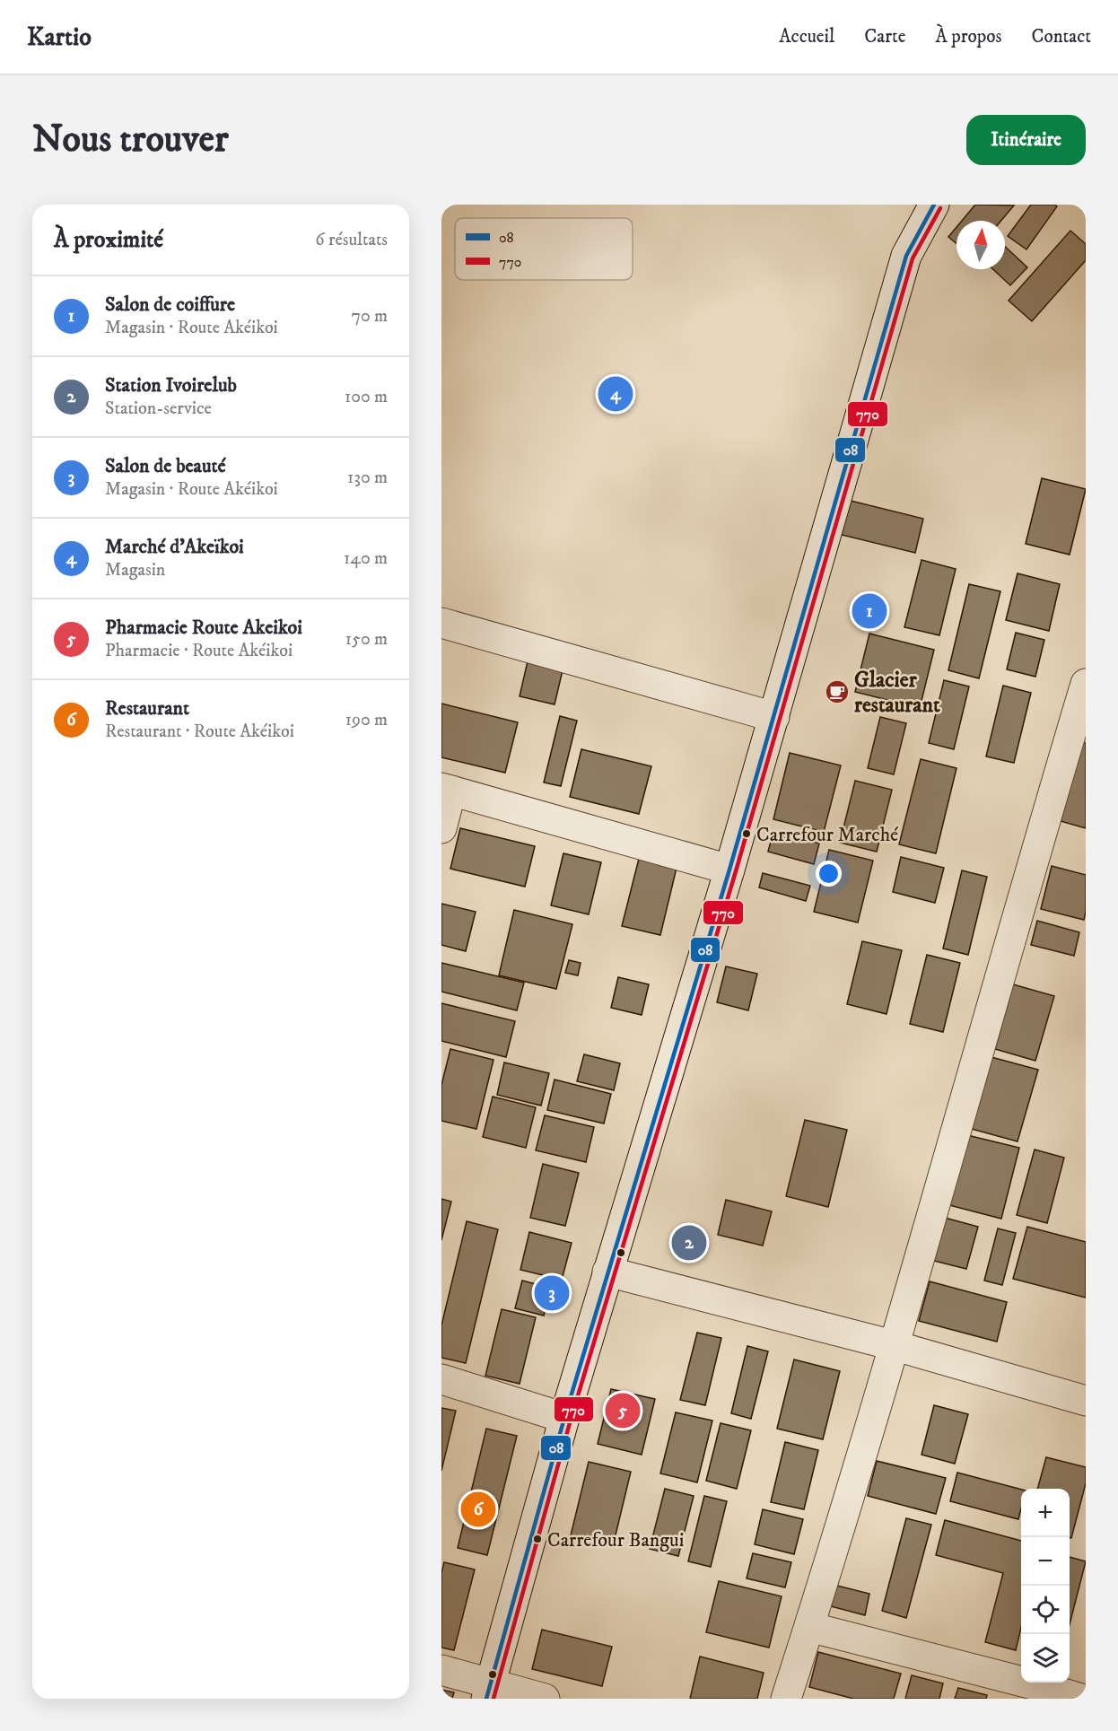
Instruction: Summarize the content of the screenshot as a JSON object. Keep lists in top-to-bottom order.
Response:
{
  "places": {
    "cafe": ["Glacier restaurant"],
    "other": ["Carrefour Marché", "Carrefour Bangui"]
  },
  "lines": ["transit line 08", "transit line 770"],
  "legend": ["08", "770"],
  "north": "top",
  "page": {
    "header": "Kartio",
    "nav": [
      "Accueil",
      "Carte",
      "À propos",
      "Contact"
    ],
    "buttons": "Itinéraire",
    "title": "Nous trouver",
    "heading": ["À proximité", "6 résultats"],
    "list": [
      {
        "mark": "1",
        "name": "Salon de coiffure",
        "note": "Magasin · Route Akéikoi",
        "value": "70 m"
      },
      {
        "mark": "2",
        "name": "Station Ivoirelub",
        "note": "Station-service",
        "value": "100 m"
      },
      {
        "mark": "3",
        "name": "Salon de beauté",
        "note": "Magasin · Route Akéikoi",
        "value": "130 m"
      },
      {
        "mark": "4",
        "name": "Marché d'Akeïkoi",
        "note": "Magasin",
        "value": "140 m"
      },
      {
        "mark": "5",
        "name": "Pharmacie Route Akeikoi",
        "note": "Pharmacie · Route Akéikoi",
        "value": "150 m"
      },
      {
        "mark": "6",
        "name": "Restaurant",
        "note": "Restaurant · Route Akéikoi",
        "value": "190 m"
      }
    ],
    "pins": [
      "4",
      "1",
      "2",
      "3",
      "5",
      "6"
    ],
    "map_buttons": ["+", "−"]
  }
}
